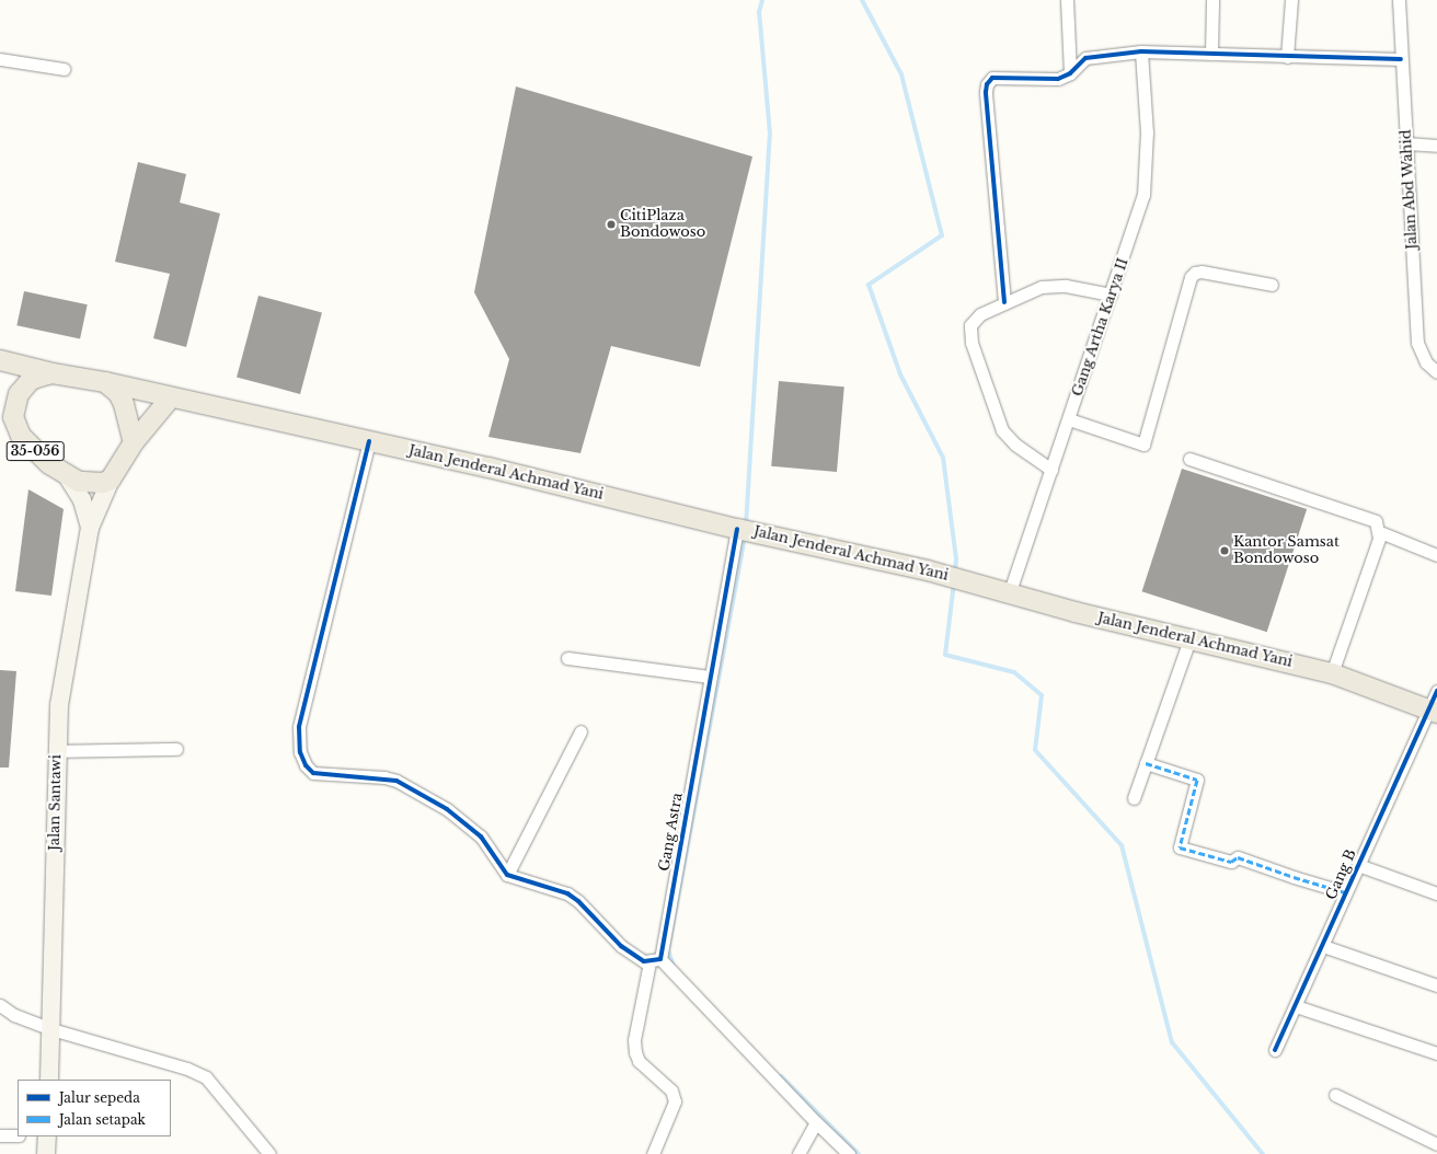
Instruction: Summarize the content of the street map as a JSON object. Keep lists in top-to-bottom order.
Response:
{
  "streets": {
    "main road": ["35-056", "Jalan Jenderal Achmad Yani", "Jalan Santawi"],
    "street": [
      "Jalan Abd Wahid",
      "Gang Artha Karya II",
      "Gang Astra",
      "Gang B"
    ]
  },
  "crossings": [
    ["Gang Artha Karya II", "Jalan Jenderal Achmad Yani"],
    ["35-056", "Jalan Jenderal Achmad Yani"],
    ["35-056", "Jalan Santawi"],
    ["Jalan Jenderal Achmad Yani", "Jalan Santawi"],
    ["Jalan Jenderal Achmad Yani", "Gang Astra"],
    ["Jalan Jenderal Achmad Yani", "Gang B"]
  ],
  "places": ["CitiPlaza Bondowoso", "Kantor Samsat Bondowoso"],
  "legend": ["Jalur sepeda", "Jalan setapak"]
}
